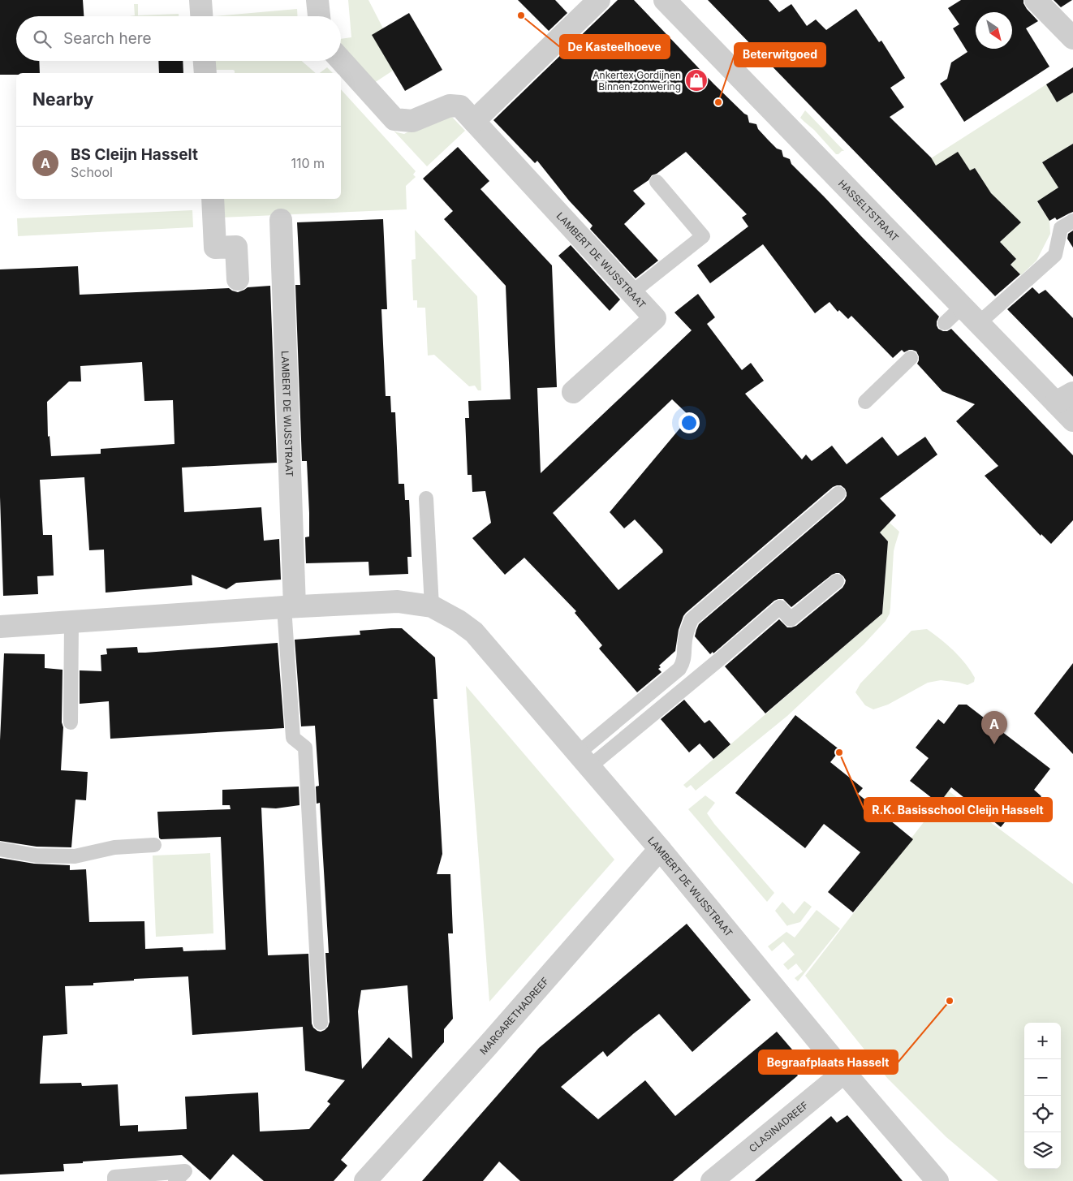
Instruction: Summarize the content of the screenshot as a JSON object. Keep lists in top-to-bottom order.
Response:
{
  "streets": {
    "street": [
      "HASSELTSTRAAT",
      "LAMBERT DE WIJSSTRAAT",
      "MARGARETHADREEF",
      "CLASINADREEF"
    ]
  },
  "crossings": [
    ["LAMBERT DE WIJSSTRAAT", "MARGARETHADREEF"],
    ["LAMBERT DE WIJSSTRAAT", "CLASINADREEF"]
  ],
  "places": {
    "other": [
      "De Kasteelhoeve",
      "Beterwitgoed",
      "R.K. Basisschool Cleijn Hasselt",
      "Begraafplaats Hasselt"
    ],
    "shop": ["Ankertex Gordijnen Binnen zonwering"]
  },
  "north": "bottom right",
  "page": {
    "search": "Search here",
    "heading": "Nearby",
    "list": [
      {
        "mark": "A",
        "name": "BS Cleijn Hasselt",
        "note": "School",
        "value": "110 m"
      }
    ],
    "pins": "A",
    "map_buttons": ["+", "−"]
  }
}
